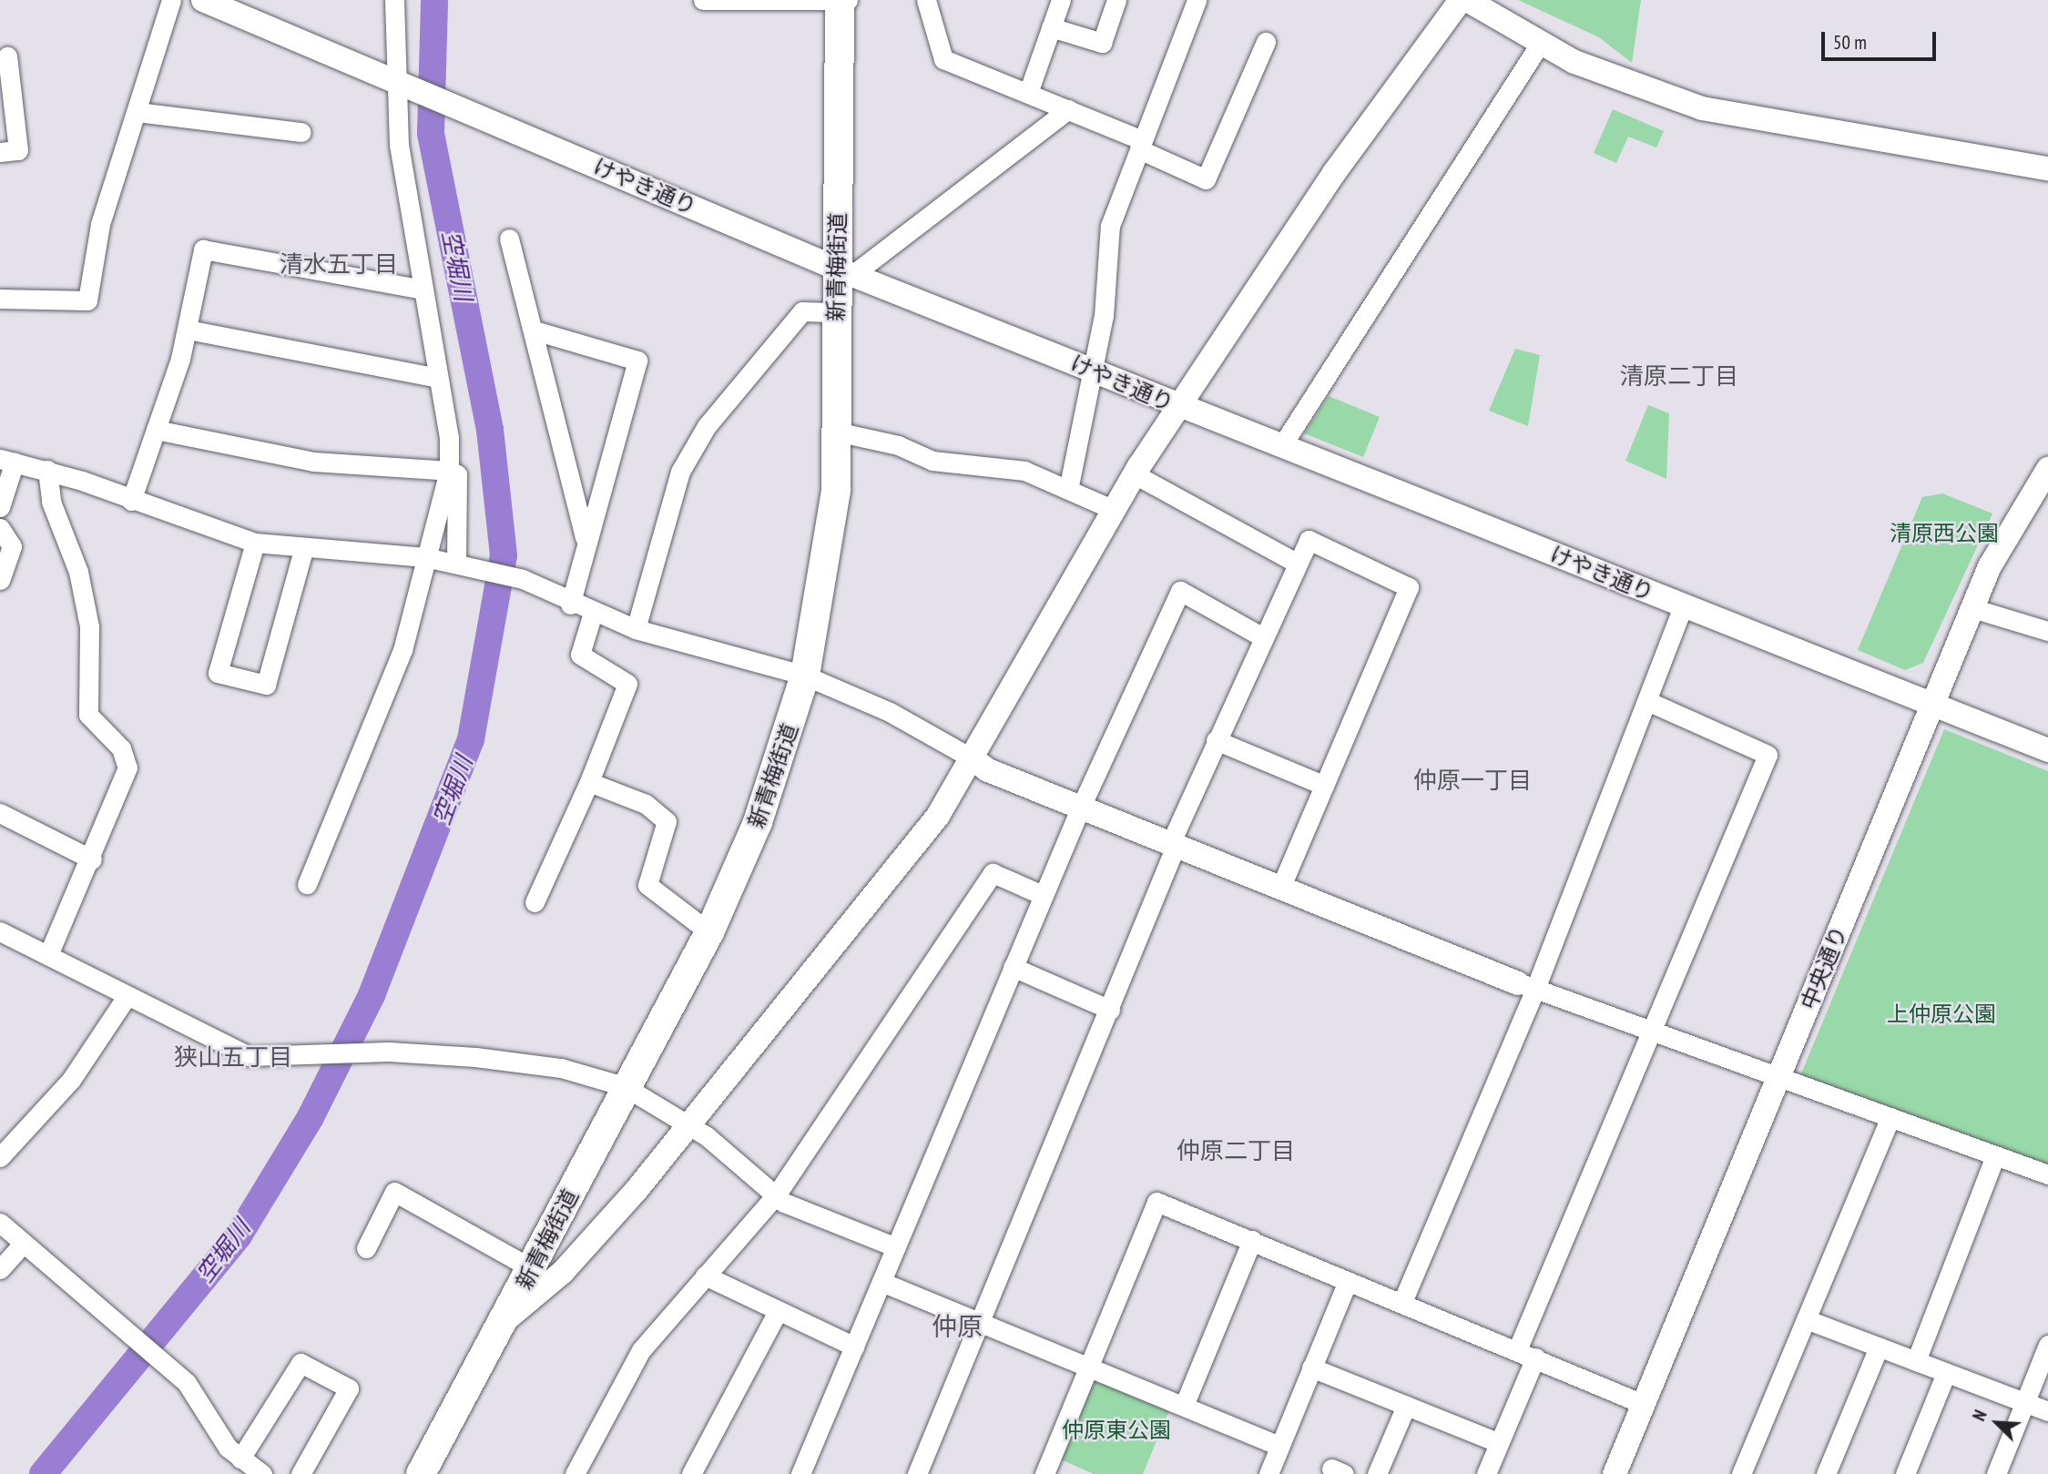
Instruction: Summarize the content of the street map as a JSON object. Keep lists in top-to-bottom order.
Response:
{
  "streets": {
    "main road": ["新青梅街道"],
    "street": ["けやき通り", "中央通り"]
  },
  "crossings": [
    ["けやき通り", "新青梅街道"],
    ["けやき通り", "中央通り"]
  ],
  "districts": [
    "清水五丁目",
    "清原二丁目",
    "仲原一丁目",
    "狭山五丁目",
    "仲原二丁目",
    "仲原"
  ],
  "water": ["空堀川"],
  "parks": ["清原西公園", "上仲原公園", "仲原東公園"],
  "scale_bar": "50 m",
  "north": "top left"
}
